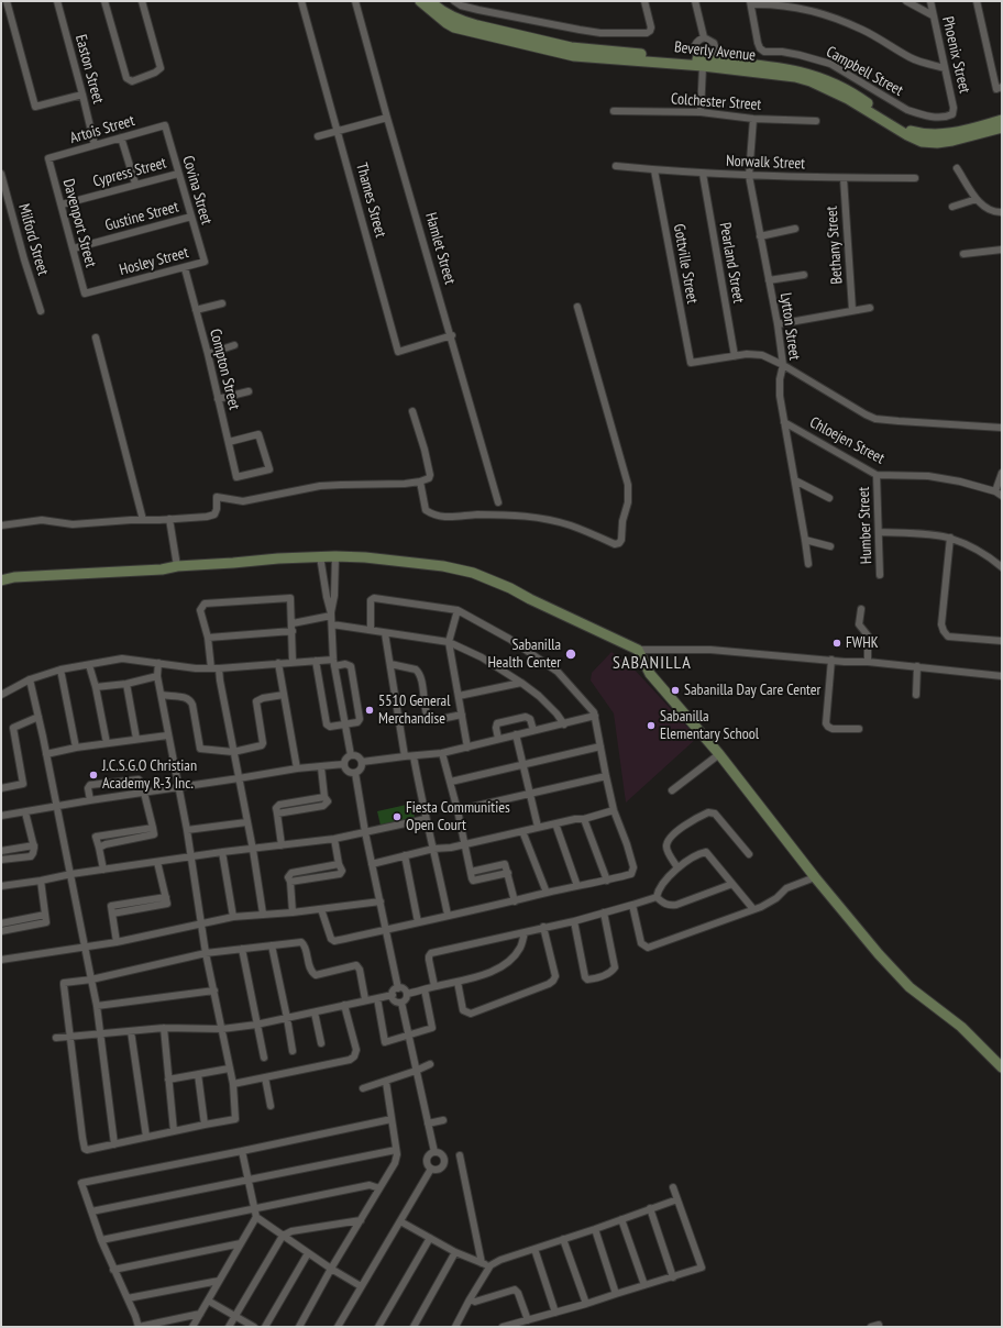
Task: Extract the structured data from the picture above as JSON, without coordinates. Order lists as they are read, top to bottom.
{
  "streets": {
    "street": [
      "Beverly Avenue",
      "Phoenix Street",
      "Easton Street",
      "Campbell Street",
      "Colchester Street",
      "Artois Street",
      "Norwalk Street",
      "Cypress Street",
      "Covina Street",
      "Thames Street",
      "Gustine Street",
      "Davenport Street",
      "Milford Street",
      "Bethany Street",
      "Hamlet Street",
      "Hosley Street",
      "Pearland Street",
      "Gottville Street",
      "Lytton Street",
      "Compton Street",
      "Chloejen Street",
      "Humber Street"
    ]
  },
  "crossings": [
    ["Phoenix Street", "Campbell Street"],
    ["Easton Street", "Artois Street"],
    ["Colchester Street", "Lytton Street"],
    ["Artois Street", "Covina Street"],
    ["Artois Street", "Davenport Street"],
    ["Norwalk Street", "Bethany Street"],
    ["Norwalk Street", "Pearland Street"],
    ["Norwalk Street", "Gottville Street"],
    ["Norwalk Street", "Lytton Street"],
    ["Cypress Street", "Covina Street"],
    ["Cypress Street", "Davenport Street"],
    ["Covina Street", "Gustine Street"],
    ["Covina Street", "Hosley Street"],
    ["Thames Street", "Hamlet Street"],
    ["Gustine Street", "Davenport Street"],
    ["Davenport Street", "Hosley Street"],
    ["Hosley Street", "Compton Street"],
    ["Pearland Street", "Gottville Street"],
    ["Lytton Street", "Chloejen Street"],
    ["Chloejen Street", "Humber Street"]
  ],
  "districts": ["SABANILLA"],
  "places": [
    "FWHK",
    "Sabanilla Health Center",
    "Sabanilla Day Care Center",
    "5510 General Merchandise",
    "Sabanilla Elementary School",
    "J.C.S.G.O Christian Academy R-3 Inc.",
    "Fiesta Communities Open Court"
  ]
}
